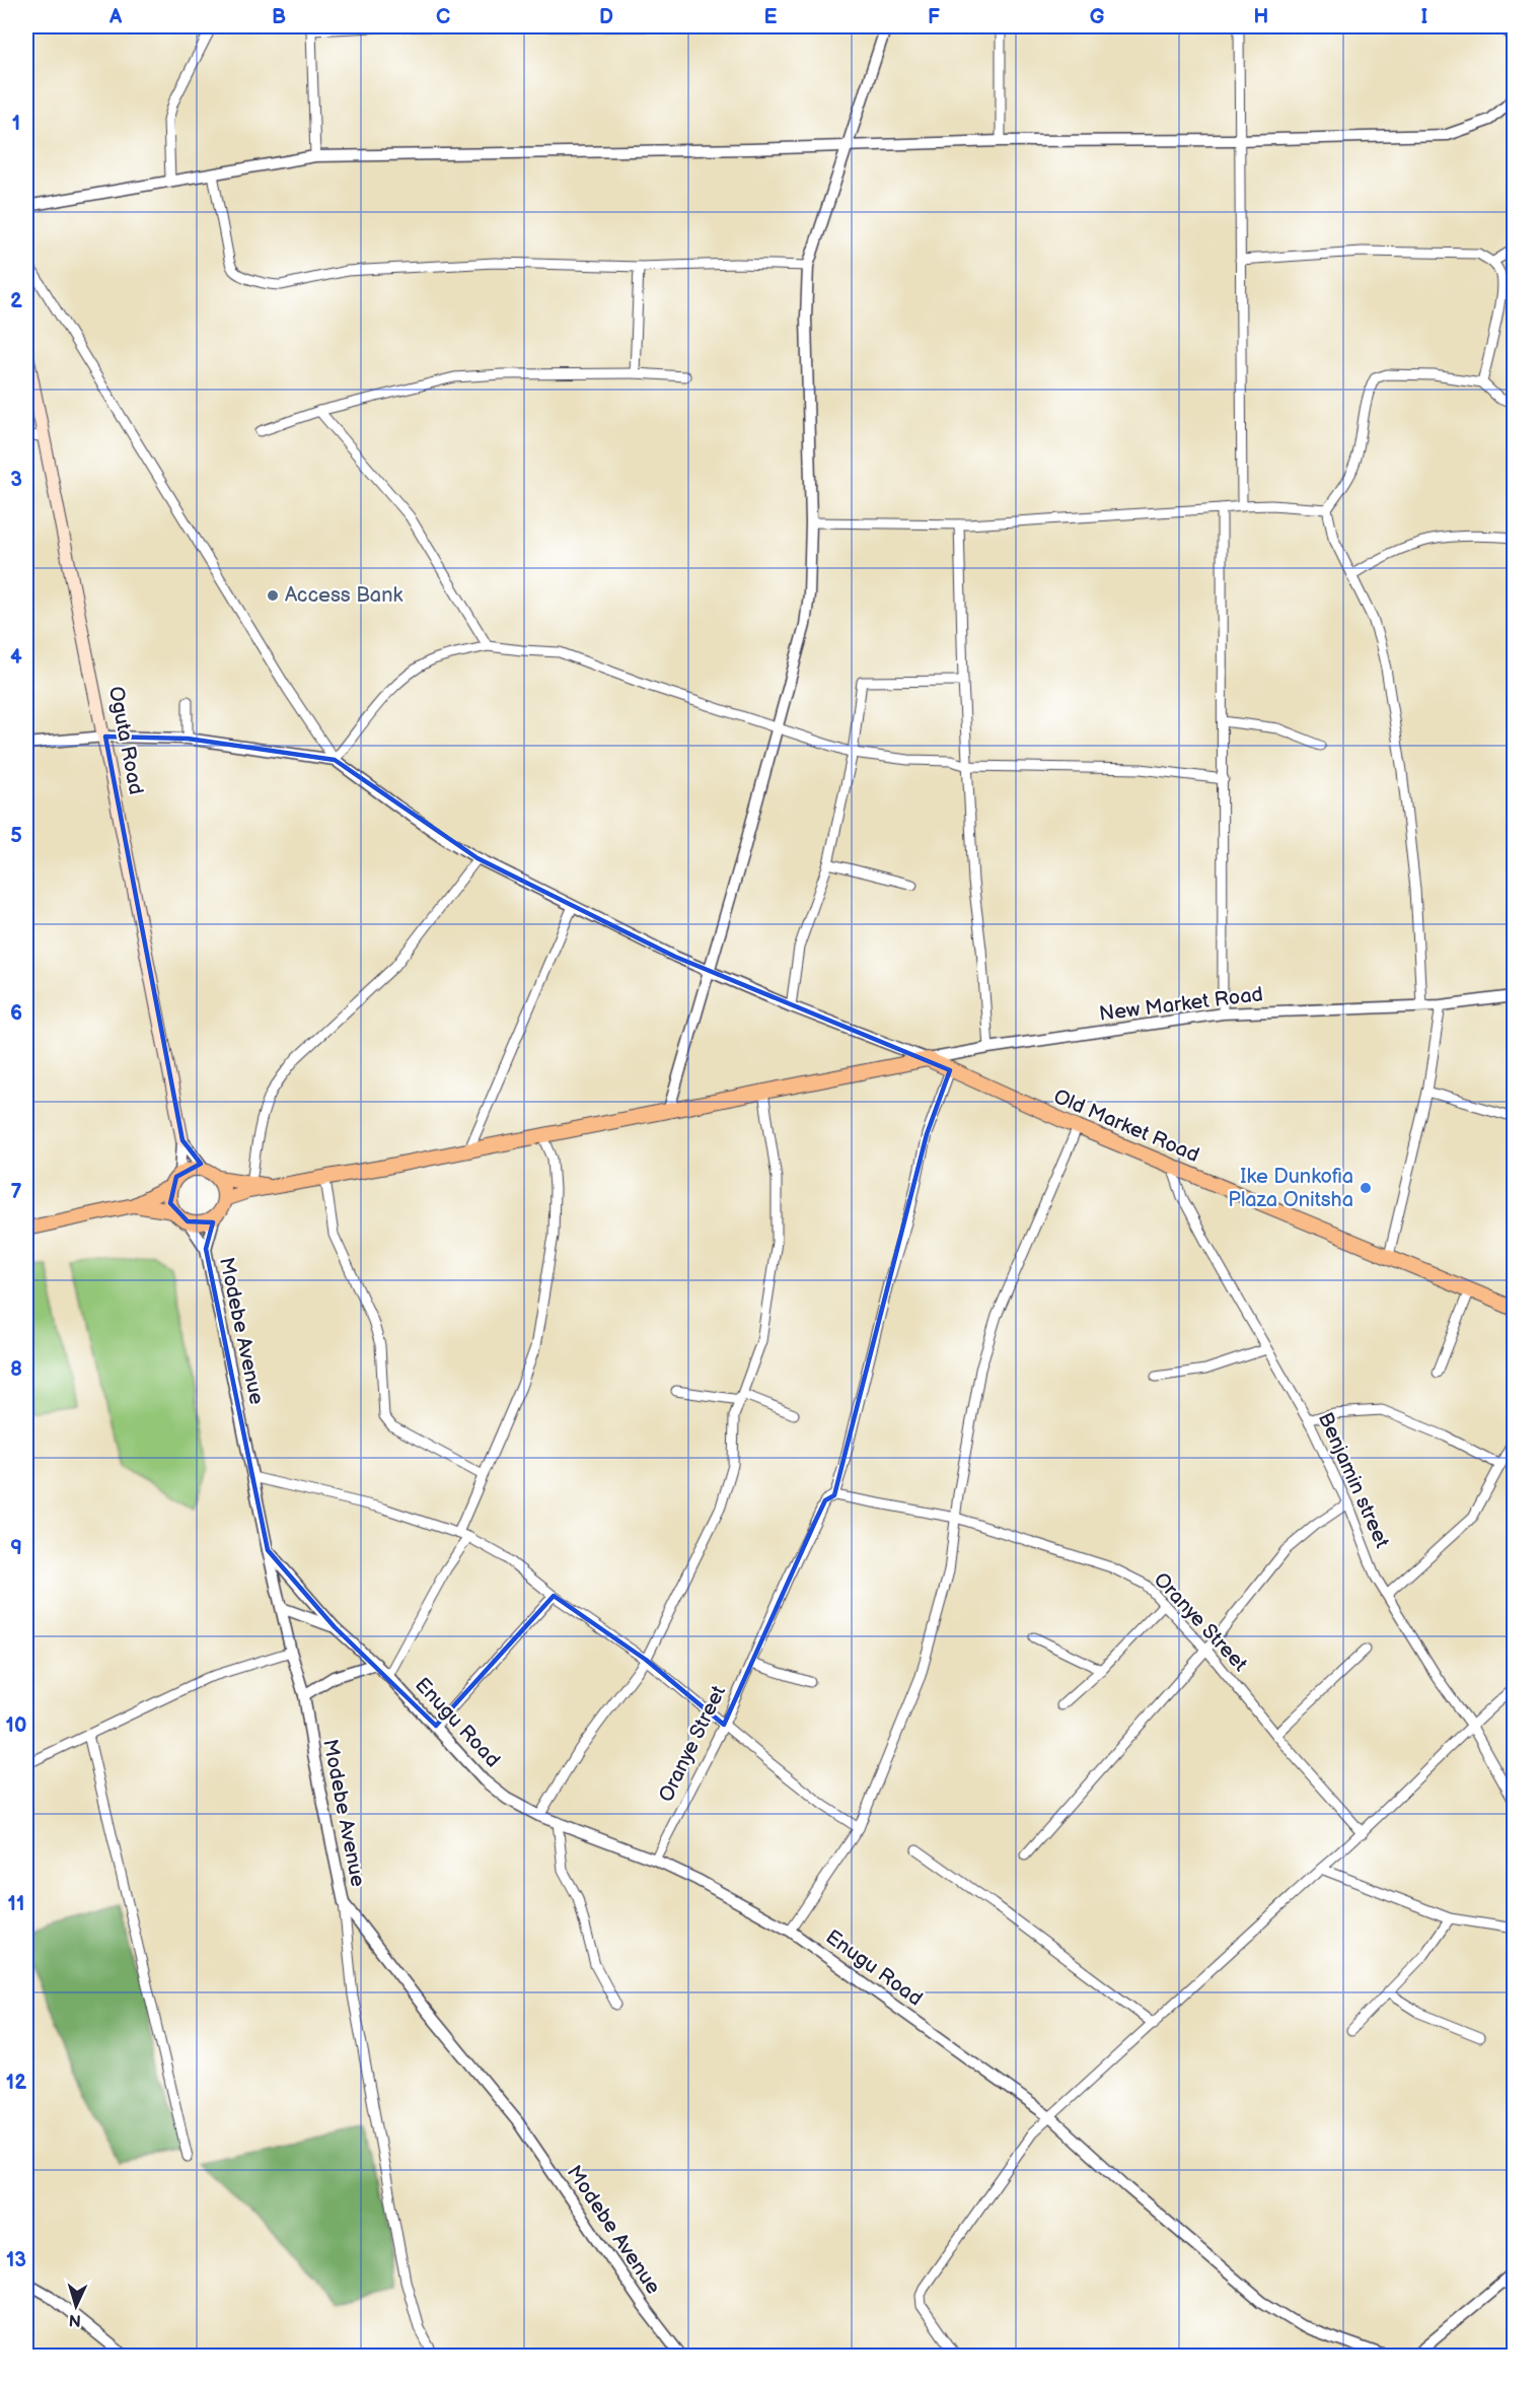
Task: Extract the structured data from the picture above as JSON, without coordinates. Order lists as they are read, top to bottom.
{
  "streets": {
    "main road": ["Oguta Road", "Old Market Road"],
    "street": [
      "New Market Road",
      "Modebe Avenue",
      "Benjamin street",
      "Oranye Street",
      "Enugu Road"
    ]
  },
  "crossings": [
    ["New Market Road", "Old Market Road"],
    ["Old Market Road", "Benjamin street"],
    ["Oranye Street", "Enugu Road"]
  ],
  "places": ["Access Bank", "Ike Dunkofia Plaza Onitsha"],
  "north": "bottom",
  "grid": {
    "columns": [
      "A",
      "B",
      "C",
      "D",
      "E",
      "F",
      "G",
      "H",
      "I"
    ],
    "rows": [
      "1",
      "2",
      "3",
      "4",
      "5",
      "6",
      "7",
      "8",
      "9",
      "10",
      "11",
      "12",
      "13"
    ]
  }
}
